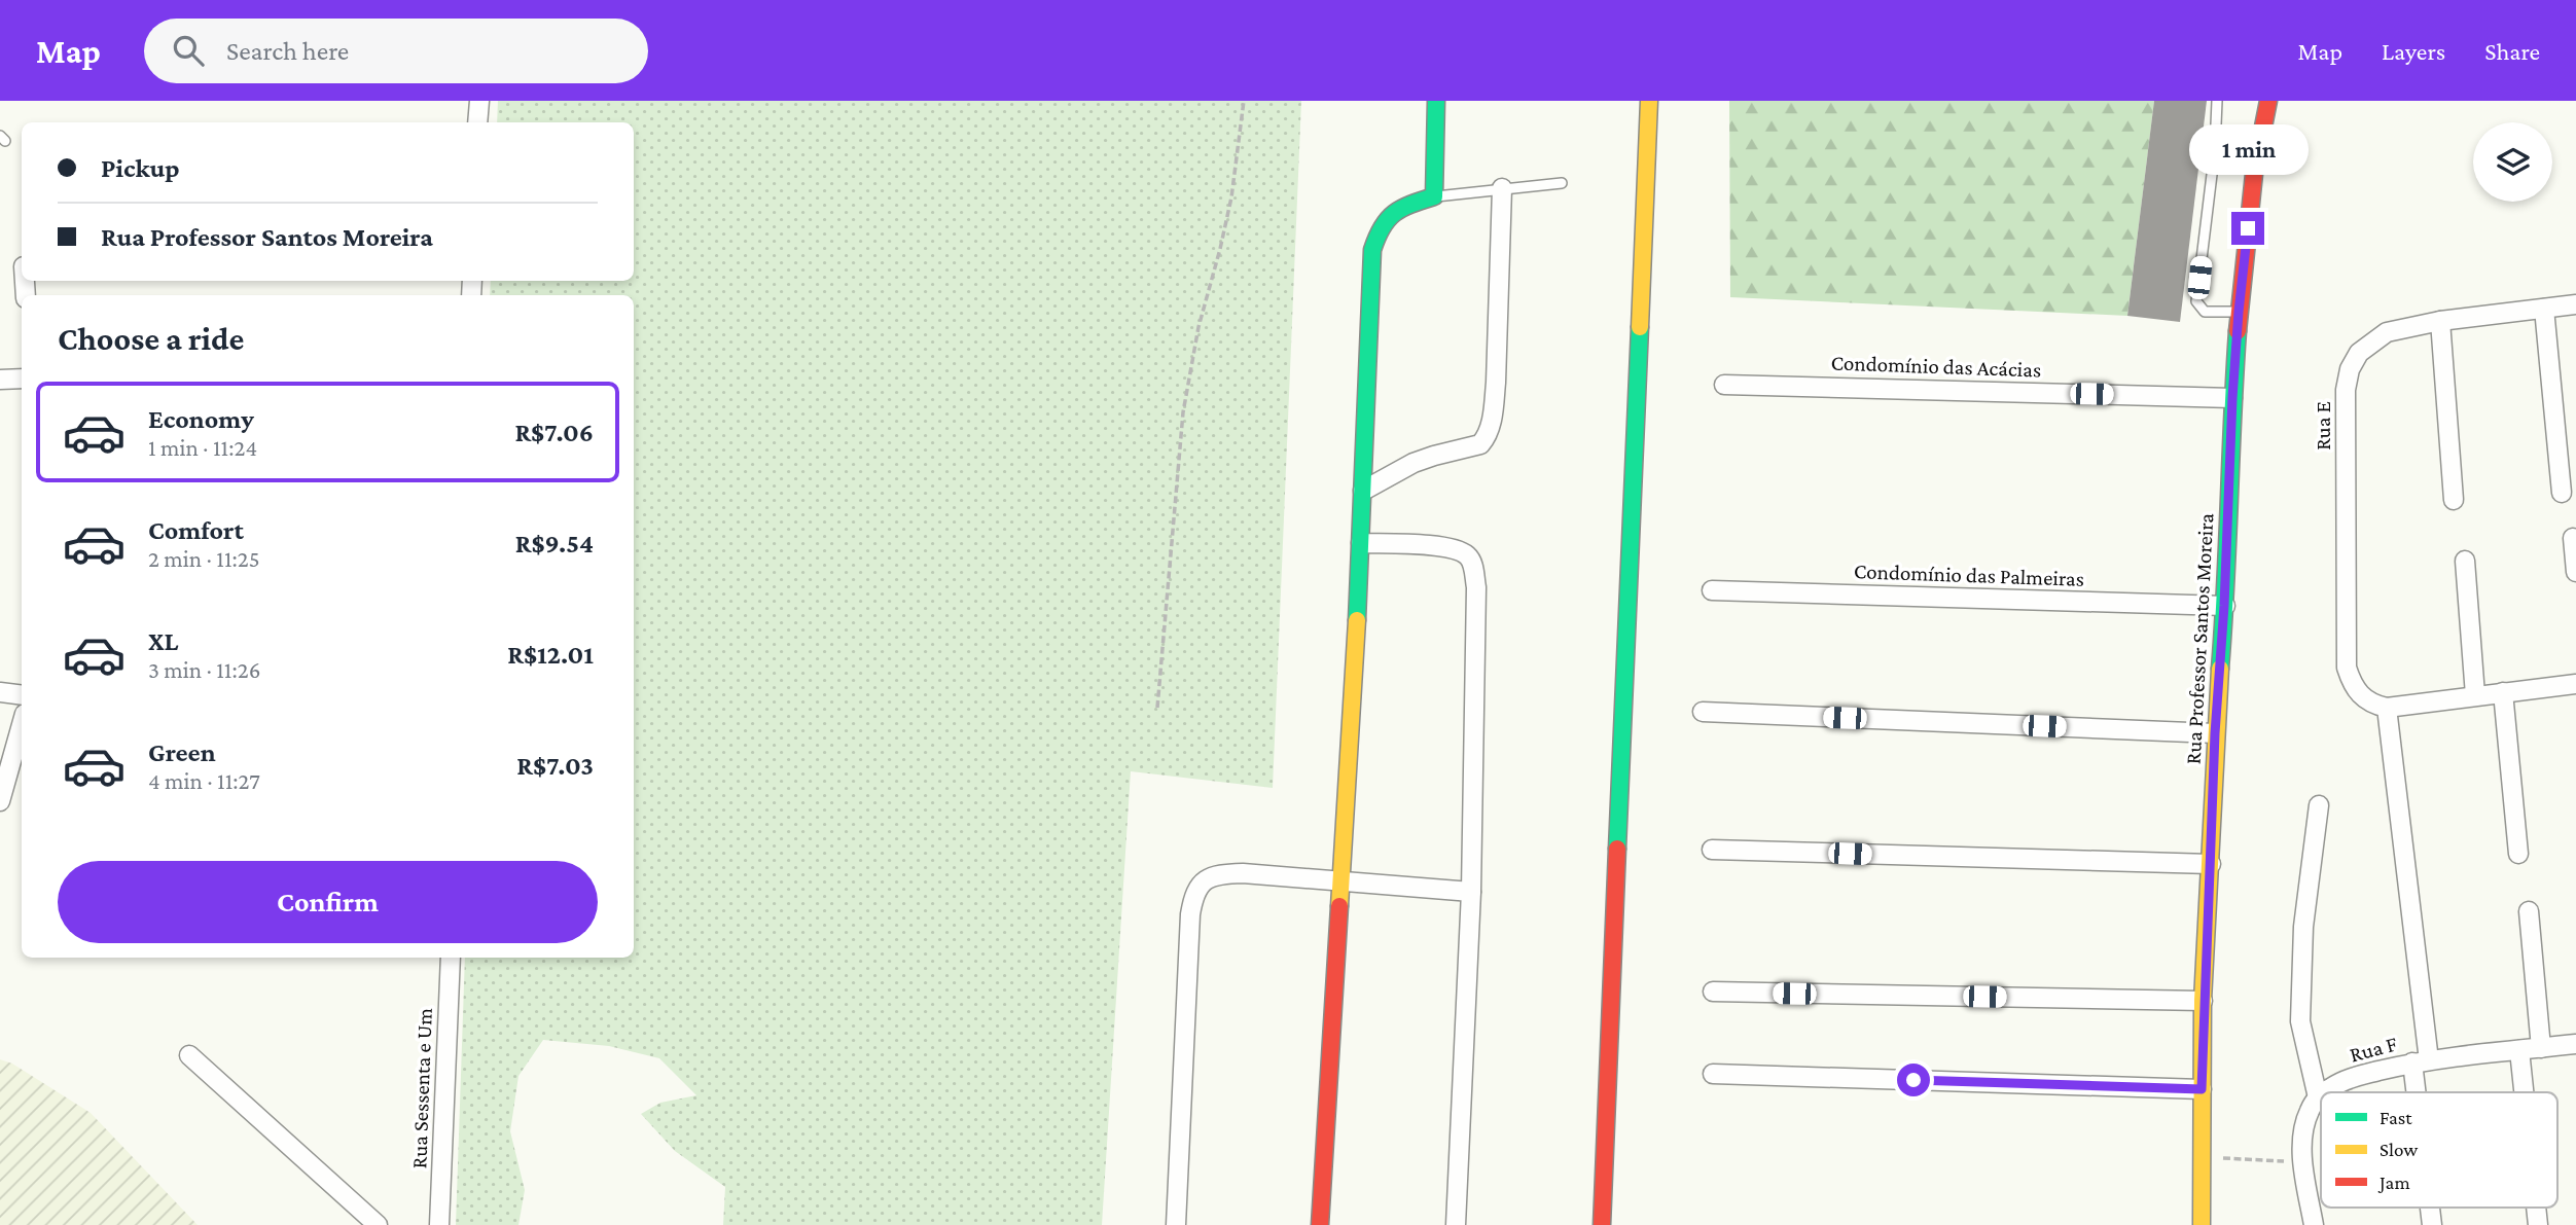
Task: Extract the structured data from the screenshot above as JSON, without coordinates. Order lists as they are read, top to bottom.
{
  "streets": {
    "street": [
      "Condomínio das Acácias",
      "Rua E",
      "Condomínio das Palmeiras",
      "Rua Professor Santos Moreira",
      "Rua F",
      "Rua Sessenta e Um"
    ]
  },
  "crossings": [
    ["Condomínio das Acácias", "Rua Professor Santos Moreira"],
    ["Condomínio das Palmeiras", "Rua Professor Santos Moreira"]
  ],
  "legend": ["Fast", "Slow", "Jam"],
  "page": {
    "header": "Map",
    "search": "Search here",
    "nav": ["Map", "Layers", "Share"],
    "banner": ["Pickup", "Rua Professor Santos Moreira"],
    "bubble": "1 min",
    "heading": "Choose a ride",
    "list": [
      {
        "name": "Economy",
        "note": "1 min · 11:24",
        "value": "R$7.06"
      },
      {
        "name": "Comfort",
        "note": "2 min · 11:25",
        "value": "R$9.54"
      },
      {
        "name": "XL",
        "note": "3 min · 11:26",
        "value": "R$12.01"
      },
      {
        "name": "Green",
        "note": "4 min · 11:27",
        "value": "R$7.03"
      }
    ],
    "buttons": "Confirm"
  }
}
